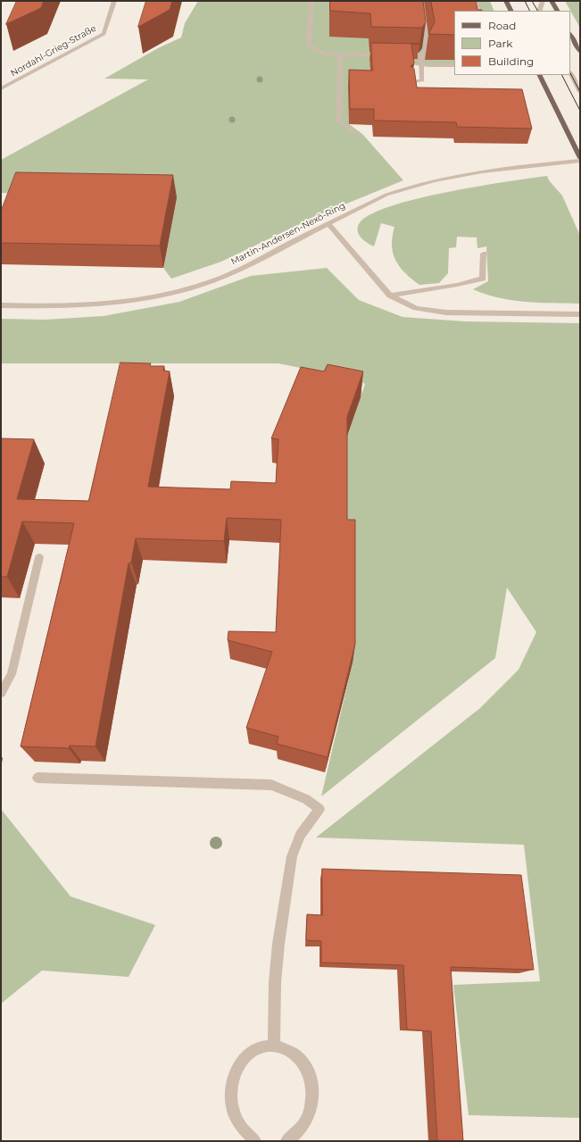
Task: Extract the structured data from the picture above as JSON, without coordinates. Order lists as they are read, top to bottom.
{
  "streets": {
    "street": ["Nordahl-Grieg-Straße", "Martin-Andersen-Nexö-Ring"]
  },
  "legend": ["Road", "Park", "Building"]
}
